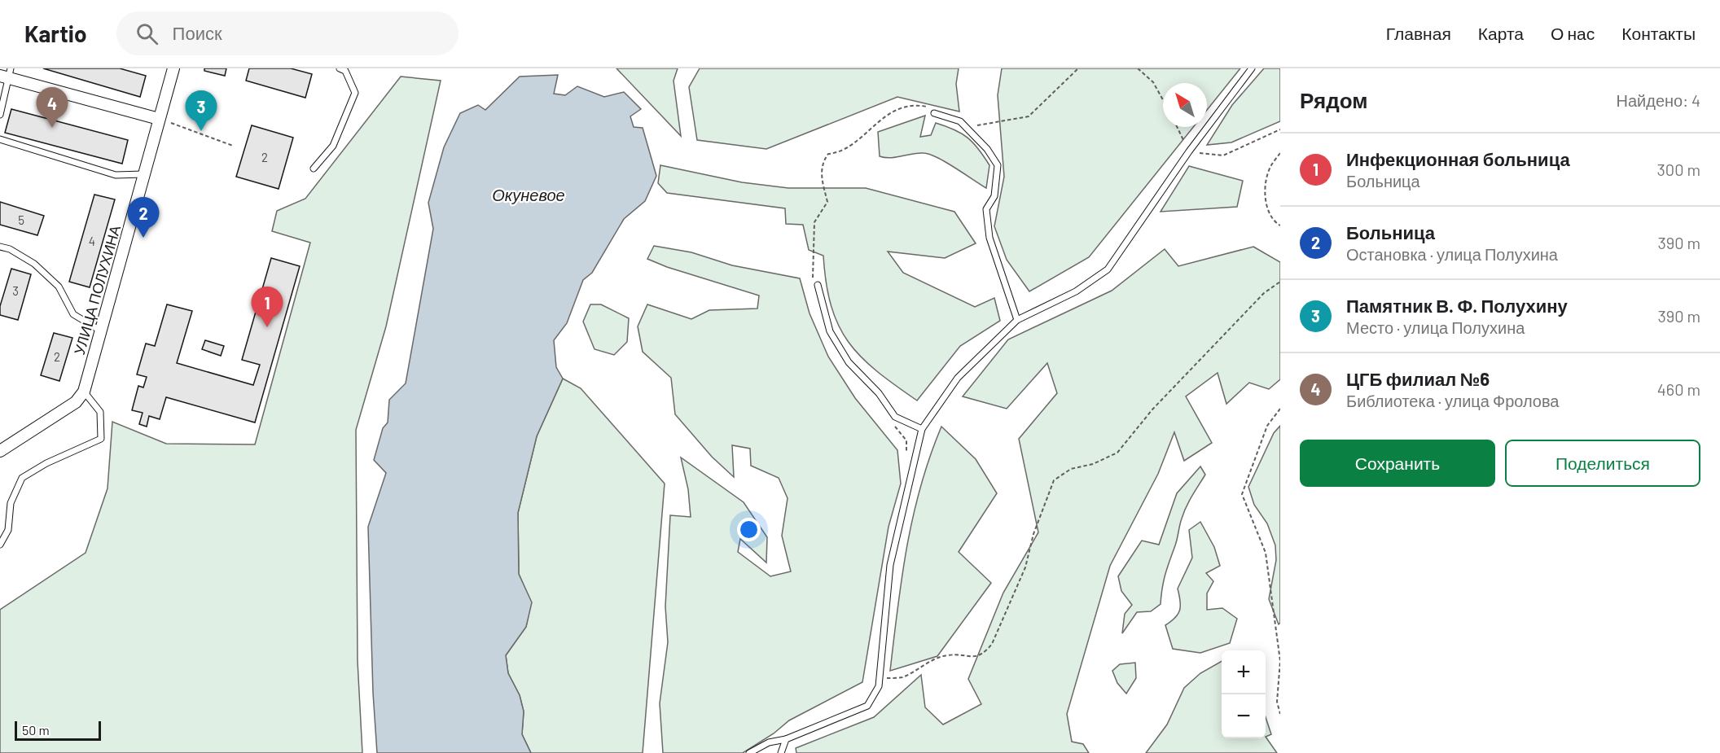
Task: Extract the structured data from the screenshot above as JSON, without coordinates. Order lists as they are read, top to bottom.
{
  "streets": {
    "street": ["УЛИЦА ПОЛУХИНА"]
  },
  "water": ["Окуневое"],
  "house_numbers": [
    "2",
    "5",
    "4",
    "3",
    "2"
  ],
  "scale_bar": "50 m",
  "north": "top left",
  "page": {
    "header": "Kartio",
    "search": "Поиск",
    "nav": [
      "Главная",
      "Карта",
      "О нас",
      "Контакты"
    ],
    "heading": ["Рядом", "Найдено: 4"],
    "pins": [
      "4",
      "3",
      "2",
      "1"
    ],
    "list": [
      {
        "mark": "1",
        "name": "Инфекционная больница",
        "note": "Больница",
        "value": "300 m"
      },
      {
        "mark": "2",
        "name": "Больница",
        "note": "Остановка · улица Полухина",
        "value": "390 m"
      },
      {
        "mark": "3",
        "name": "Памятник В. Ф. Полухину",
        "note": "Место · улица Полухина",
        "value": "390 m"
      },
      {
        "mark": "4",
        "name": "ЦГБ филиал №6",
        "note": "Библиотека · улица Фролова",
        "value": "460 m"
      }
    ],
    "buttons": ["Сохранить", "Поделиться"],
    "map_buttons": ["+", "−"],
    "scale": "50 m"
  }
}
